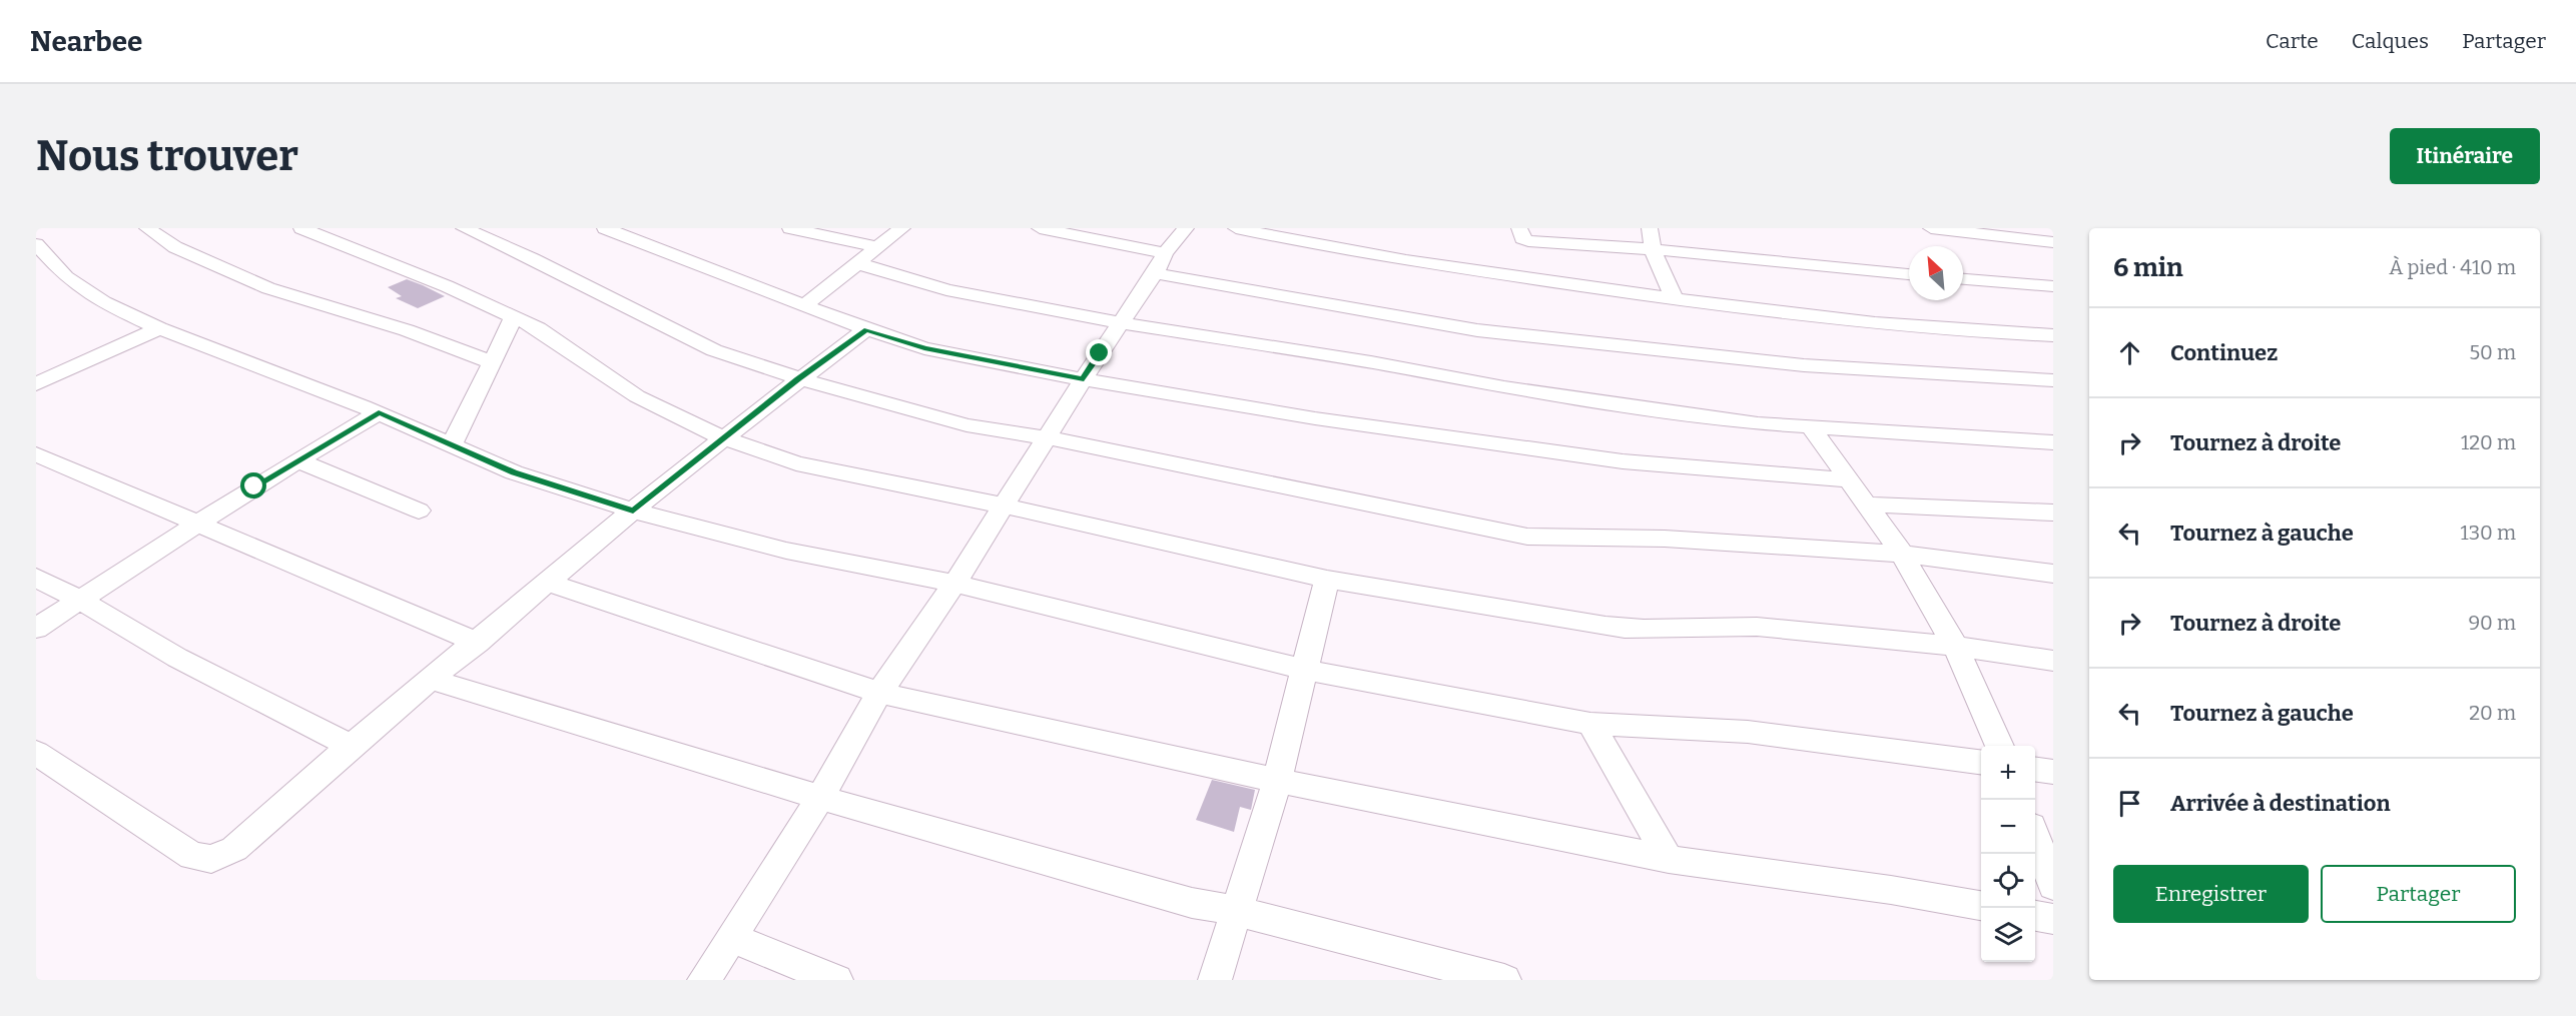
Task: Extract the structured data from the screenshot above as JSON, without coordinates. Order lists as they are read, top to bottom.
{
  "north": "top left",
  "page": {
    "header": "Nearbee",
    "nav": ["Carte", "Calques", "Partager"],
    "buttons": [
      "Itinéraire",
      ["Enregistrer", "Partager"]
    ],
    "title": "Nous trouver",
    "heading": ["6 min", "À pied · 410 m"],
    "list": [
      ["Continuez", "50 m"],
      ["Tournez à droite", "120 m"],
      ["Tournez à gauche", "130 m"],
      ["Tournez à droite", "90 m"],
      ["Tournez à gauche", "20 m"],
      "Arrivée à destination"
    ],
    "map_buttons": ["+", "−"]
  }
}
